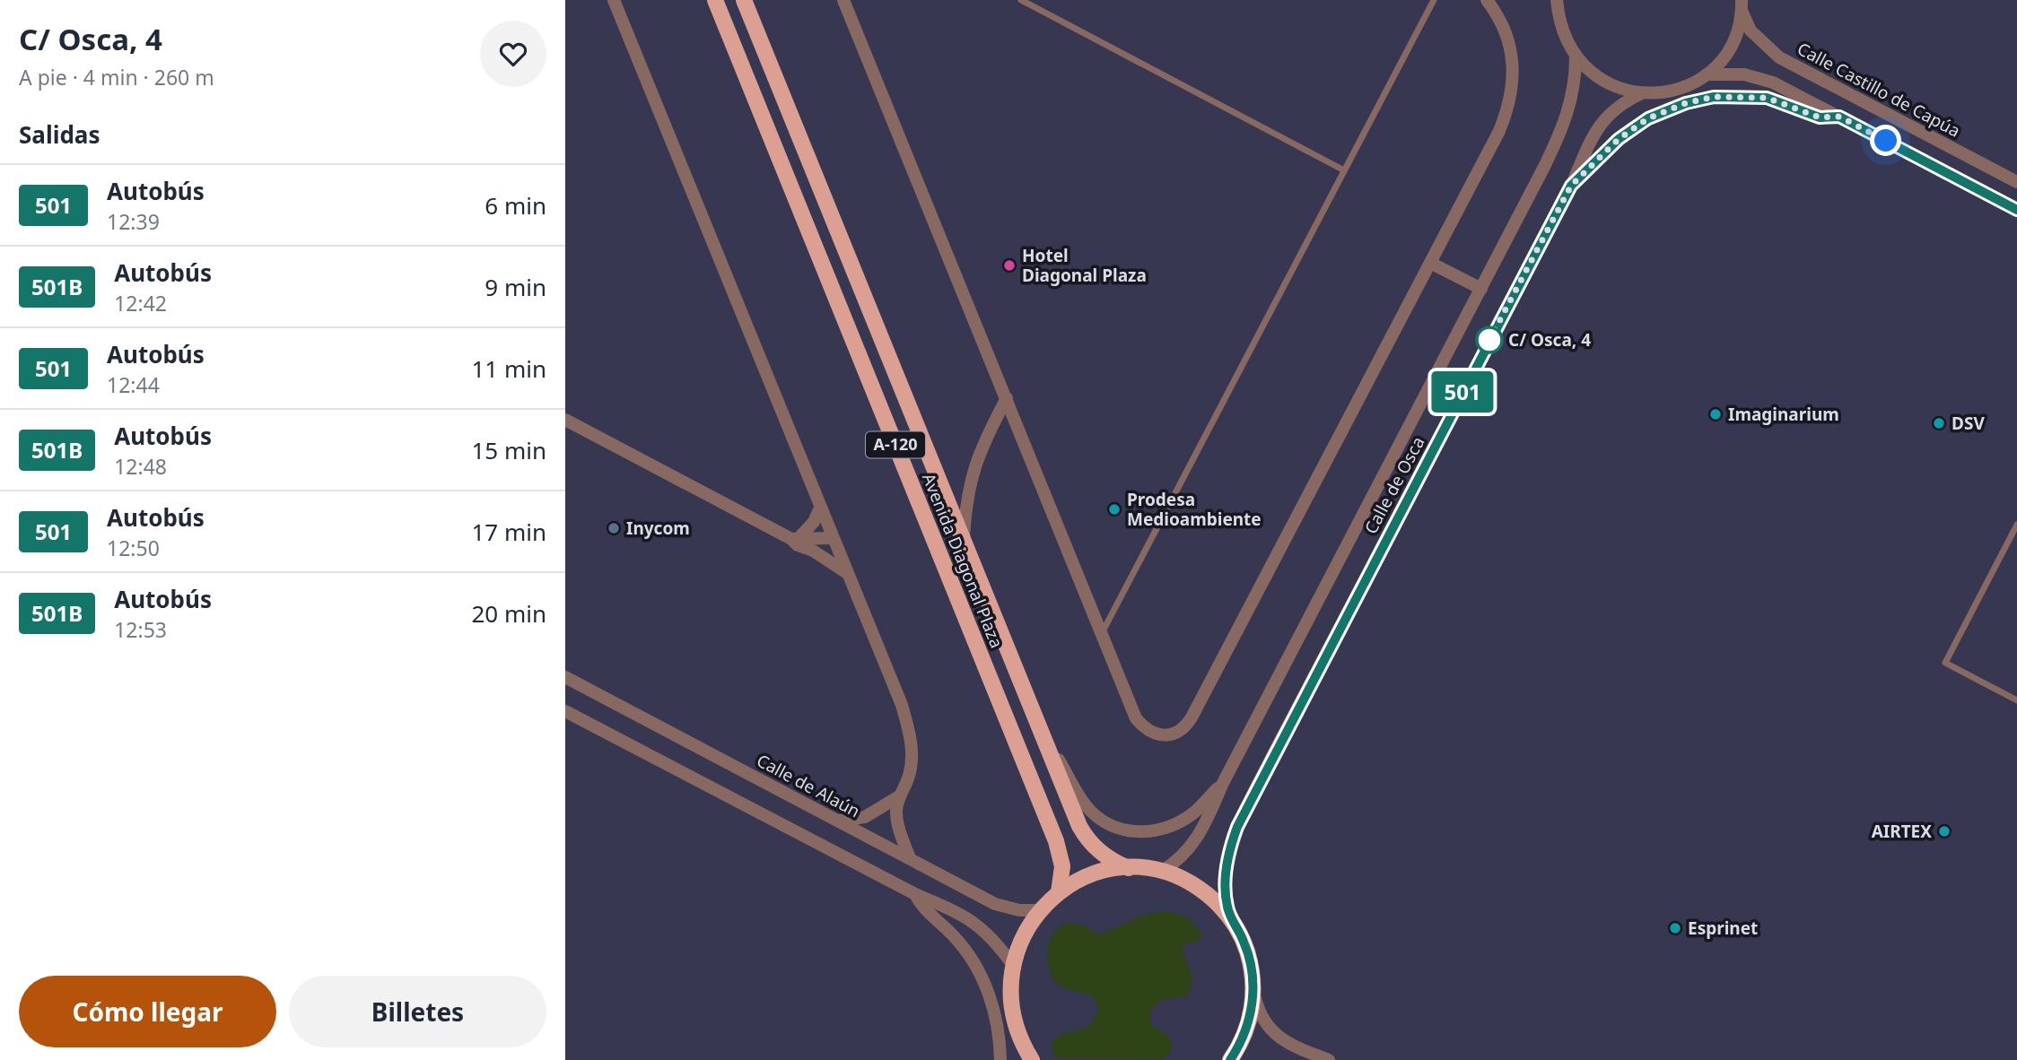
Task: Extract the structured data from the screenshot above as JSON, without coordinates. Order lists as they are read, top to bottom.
{
  "streets": {
    "main road": ["A-120", "Avenida Diagonal Plaza"],
    "street": ["Calle Castillo de Capúa", "Calle de Osca", "Calle de Alaún"]
  },
  "crossings": [
    ["A-120", "Calle de Osca"],
    ["A-120", "Avenida Diagonal Plaza"],
    ["A-120", "Calle de Alaún"]
  ],
  "places": [
    "Hotel Diagonal Plaza",
    "C/ Osca, 4",
    "Imaginarium",
    "DSV",
    "Prodesa Medioambiente",
    "Inycom",
    "AIRTEX",
    "Esprinet"
  ],
  "lines": ["bus line 501"],
  "page": {
    "heading": [
      ["C/ Osca, 4", "A pie · 4 min · 260 m"],
      "Salidas"
    ],
    "on_map": "501",
    "list": [
      {
        "mark": "501",
        "name": "Autobús",
        "note": "12:39",
        "value": "6 min"
      },
      {
        "mark": "501B",
        "name": "Autobús",
        "note": "12:42",
        "value": "9 min"
      },
      {
        "mark": "501",
        "name": "Autobús",
        "note": "12:44",
        "value": "11 min"
      },
      {
        "mark": "501B",
        "name": "Autobús",
        "note": "12:48",
        "value": "15 min"
      },
      {
        "mark": "501",
        "name": "Autobús",
        "note": "12:50",
        "value": "17 min"
      },
      {
        "mark": "501B",
        "name": "Autobús",
        "note": "12:53",
        "value": "20 min"
      }
    ],
    "buttons": ["Cómo llegar", "Billetes"]
  }
}
